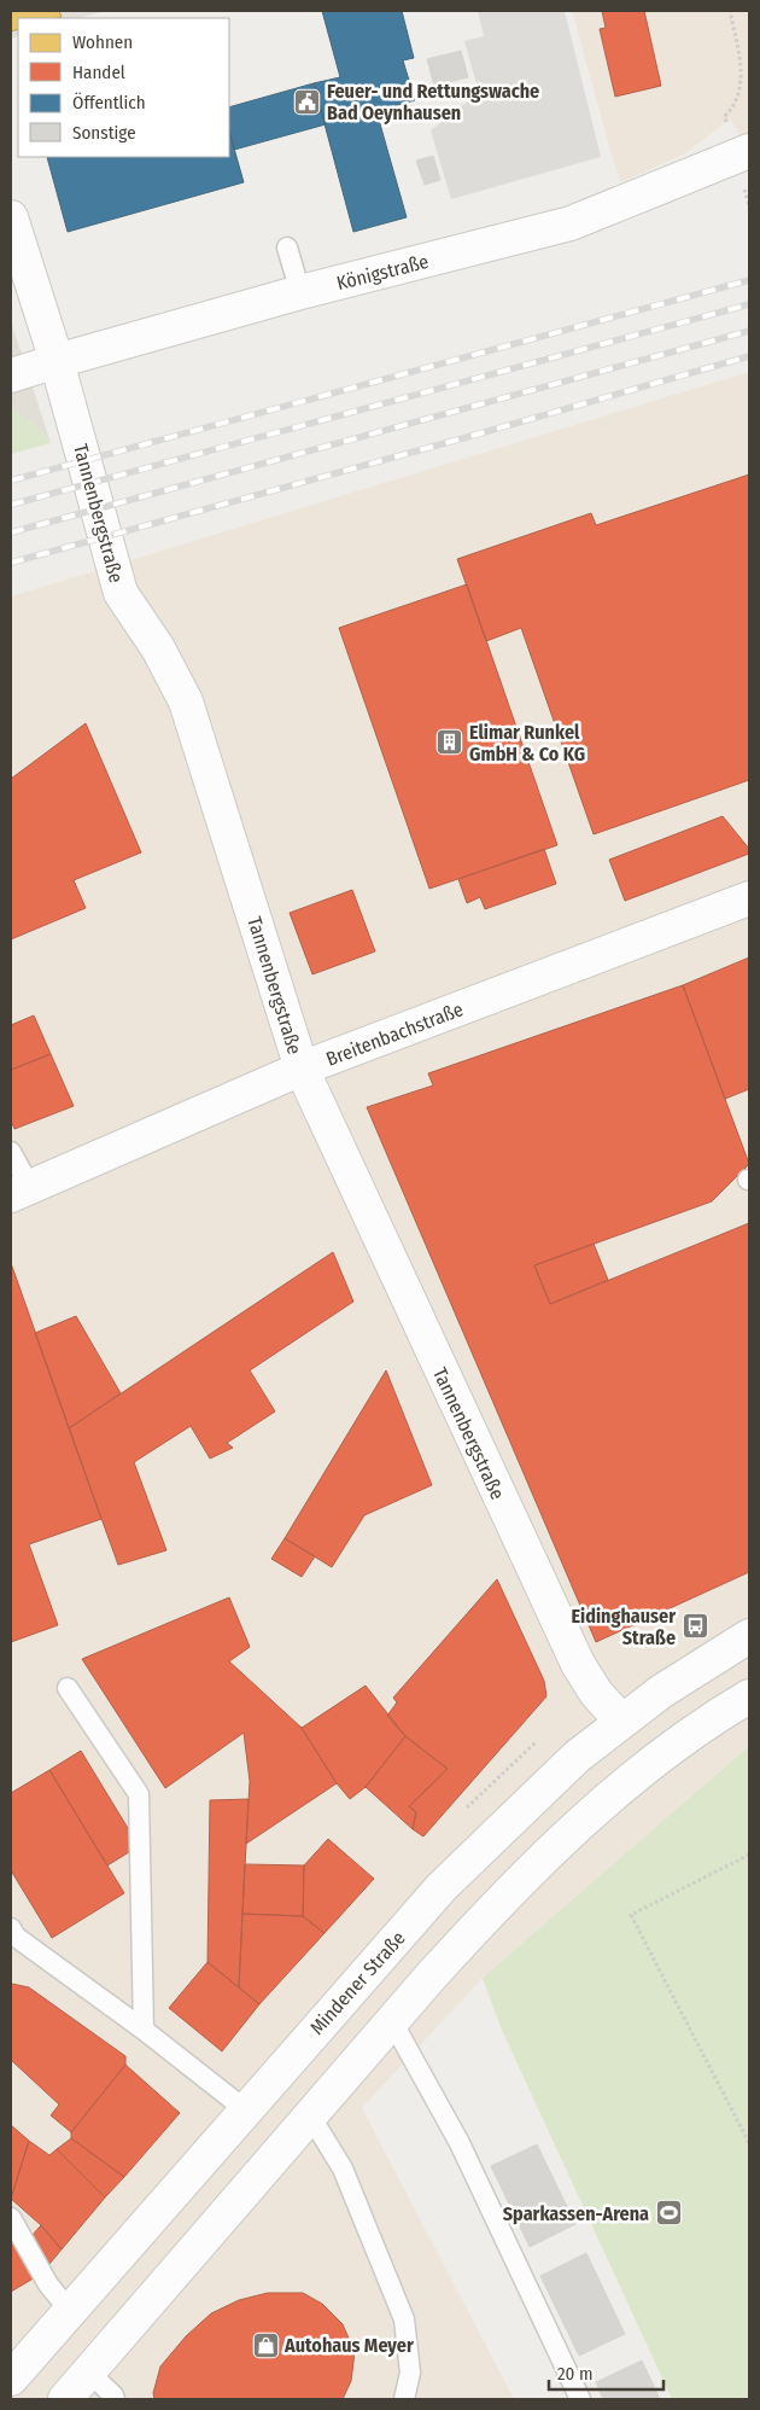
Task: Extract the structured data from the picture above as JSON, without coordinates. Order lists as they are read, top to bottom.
{
  "streets": {
    "street": [
      "Königstraße",
      "Tannenbergstraße",
      "Breitenbachstraße",
      "Mindener Straße"
    ]
  },
  "crossings": [
    ["Königstraße", "Tannenbergstraße"],
    ["Tannenbergstraße", "Breitenbachstraße"],
    ["Tannenbergstraße", "Mindener Straße"]
  ],
  "places": {
    "public building": ["Feuer- und Rettungswache Bad Oeynhausen"],
    "building": ["Elimar Runkel GmbH & Co KG"],
    "bus stop": ["Eidinghauser Straße"],
    "sports": ["Sparkassen-Arena"],
    "shop": ["Autohaus Meyer"]
  },
  "legend": [
    "Wohnen",
    "Handel",
    "Öffentlich",
    "Sonstige"
  ],
  "scale_bar": "20 m"
}
